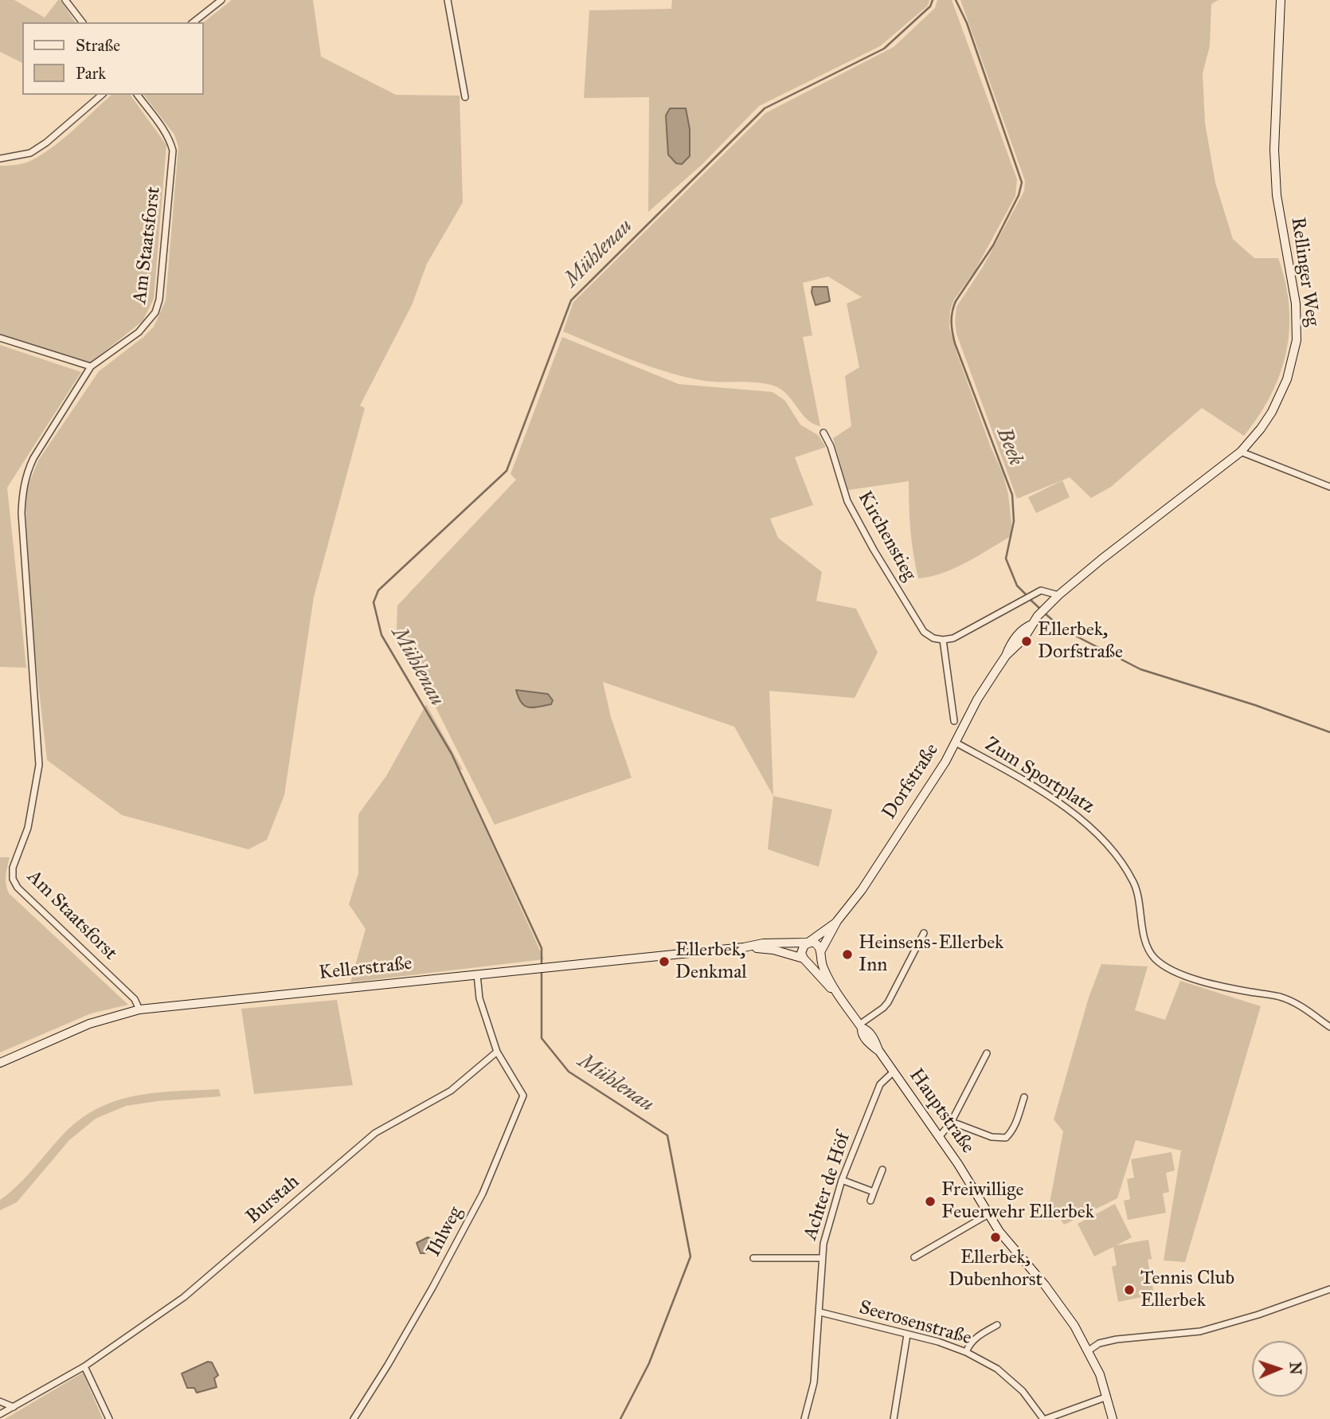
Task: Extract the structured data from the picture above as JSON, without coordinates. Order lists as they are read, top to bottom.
{
  "streets": {
    "main road": [
      "Rellinger Weg",
      "Dorfstraße",
      "Kellerstraße",
      "Hauptstraße"
    ],
    "street": [
      "Am Staatsforst",
      "Kirchenstieg",
      "Zum Sportplatz",
      "Achter de Höf",
      "Burstah",
      "Ihlweg",
      "Seerosenstraße"
    ]
  },
  "crossings": [
    ["Am Staatsforst", "Kellerstraße"],
    ["Rellinger Weg", "Dorfstraße"],
    ["Zum Sportplatz", "Dorfstraße"],
    ["Dorfstraße", "Kellerstraße"],
    ["Dorfstraße", "Hauptstraße"],
    ["Kellerstraße", "Hauptstraße"],
    ["Hauptstraße", "Achter de Höf"],
    ["Achter de Höf", "Seerosenstraße"],
    ["Burstah", "Ihlweg"]
  ],
  "water": ["Mühlenau", "Beek"],
  "places": [
    "Ellerbek, Dorfstraße",
    "Heinsens-Ellerbek Inn",
    "Ellerbek, Denkmal",
    "Freiwillige Feuerwehr Ellerbek",
    "Ellerbek, Dubenhorst",
    "Tennis Club Ellerbek"
  ],
  "legend": ["Straße", "Park"],
  "north": "right"
}
